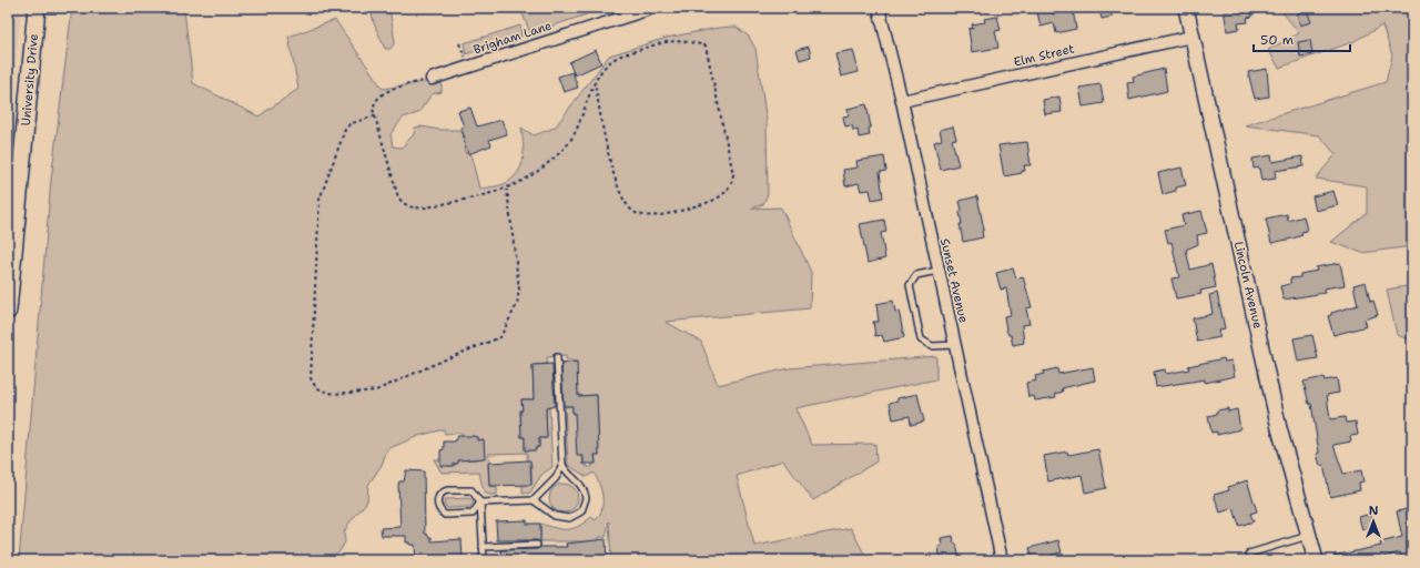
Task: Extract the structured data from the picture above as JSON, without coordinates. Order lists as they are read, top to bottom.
{
  "streets": {
    "main road": ["University Drive"],
    "street": [
      "Brigham Lane",
      "Elm Street",
      "Sunset Avenue",
      "Lincoln Avenue"
    ]
  },
  "crossings": [
    ["Elm Street", "Sunset Avenue"],
    ["Elm Street", "Lincoln Avenue"]
  ],
  "scale_bar": "50 m",
  "north": "top"
}
